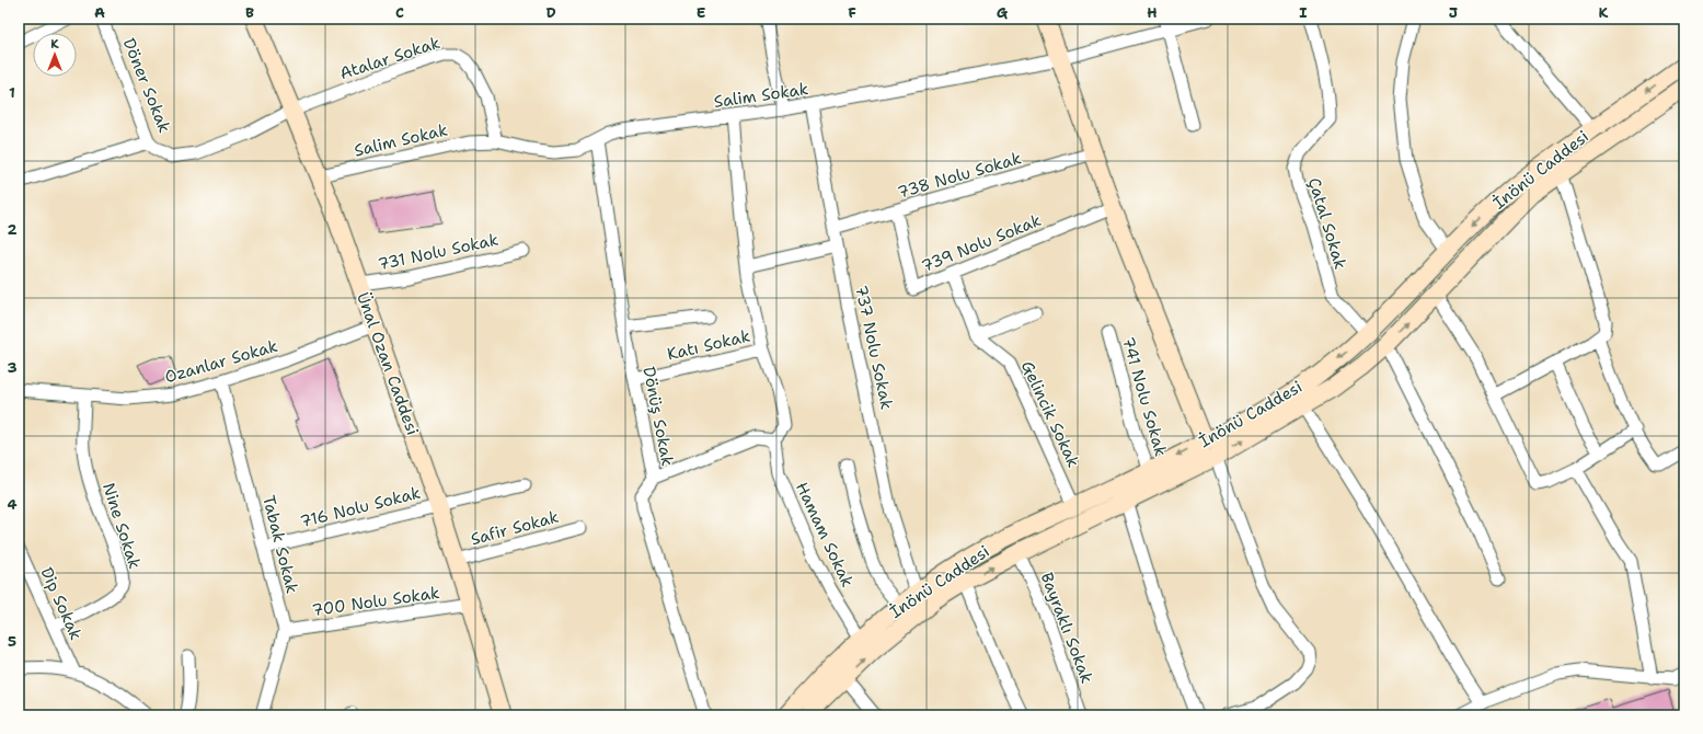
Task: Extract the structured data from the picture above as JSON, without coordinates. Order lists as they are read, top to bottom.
{
  "streets": {
    "main road": ["İnönü Caddesi", "Ünal Ozan Caddesi"],
    "street": [
      "Atalar Sokak",
      "Döner Sokak",
      "Salim Sokak",
      "738 Nolu Sokak",
      "Çatal Sokak",
      "739 Nolu Sokak",
      "731 Nolu Sokak",
      "Katı Sokak",
      "737 Nolu Sokak",
      "Ozanlar Sokak",
      "741 Nolu Sokak",
      "Gelincik Sokak",
      "Dönüş Sokak",
      "716 Nolu Sokak",
      "Nine Sokak",
      "Safir Sokak",
      "Hamam Sokak",
      "Tabak Sokak",
      "700 Nolu Sokak",
      "Dip Sokak",
      "Bayraklı Sokak"
    ]
  },
  "crossings": [
    ["Atalar Sokak", "Döner Sokak"],
    ["Atalar Sokak", "Salim Sokak"],
    ["Atalar Sokak", "Ünal Ozan Caddesi"],
    ["Döner Sokak", "Ünal Ozan Caddesi"],
    ["Salim Sokak", "737 Nolu Sokak"],
    ["Salim Sokak", "Ünal Ozan Caddesi"],
    ["Salim Sokak", "Dönüş Sokak"],
    ["İnönü Caddesi", "Çatal Sokak"],
    ["İnönü Caddesi", "737 Nolu Sokak"],
    ["İnönü Caddesi", "741 Nolu Sokak"],
    ["İnönü Caddesi", "Gelincik Sokak"],
    ["İnönü Caddesi", "Hamam Sokak"],
    ["İnönü Caddesi", "Bayraklı Sokak"],
    ["738 Nolu Sokak", "739 Nolu Sokak"],
    ["738 Nolu Sokak", "737 Nolu Sokak"],
    ["731 Nolu Sokak", "Ünal Ozan Caddesi"],
    ["Katı Sokak", "Dönüş Sokak"],
    ["Ozanlar Sokak", "Ünal Ozan Caddesi"],
    ["Ozanlar Sokak", "Nine Sokak"],
    ["Ozanlar Sokak", "Tabak Sokak"],
    ["Ünal Ozan Caddesi", "716 Nolu Sokak"],
    ["Ünal Ozan Caddesi", "Safir Sokak"],
    ["Ünal Ozan Caddesi", "700 Nolu Sokak"],
    ["716 Nolu Sokak", "Tabak Sokak"],
    ["Nine Sokak", "Dip Sokak"],
    ["Tabak Sokak", "700 Nolu Sokak"]
  ],
  "north": "top",
  "grid": {
    "columns": [
      "A",
      "B",
      "C",
      "D",
      "E",
      "F",
      "G",
      "H",
      "I",
      "J",
      "K"
    ],
    "rows": [
      "1",
      "2",
      "3",
      "4",
      "5"
    ]
  }
}
